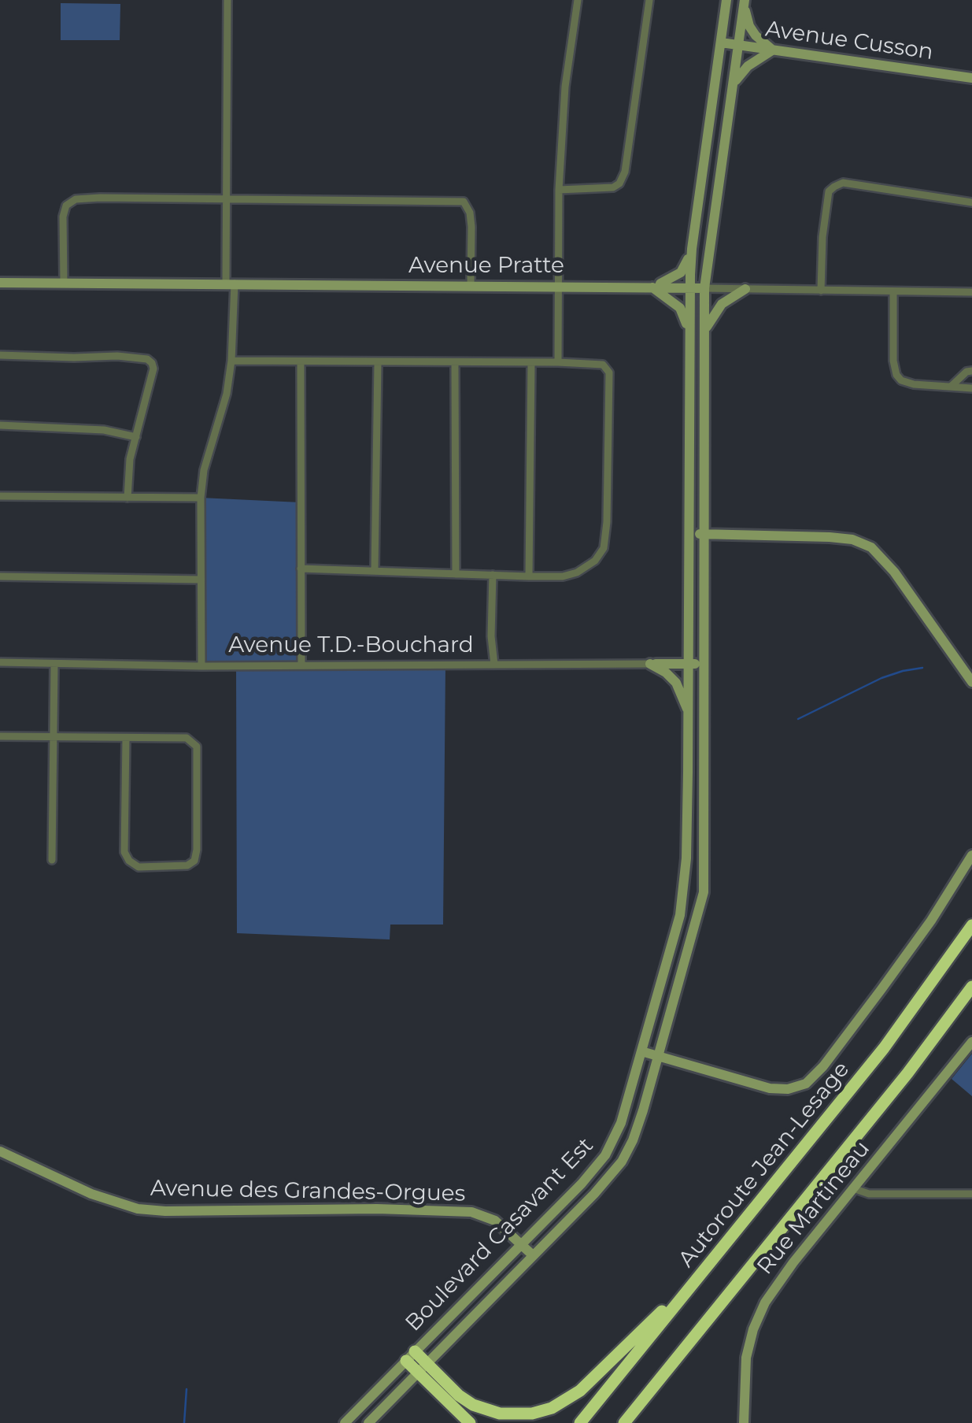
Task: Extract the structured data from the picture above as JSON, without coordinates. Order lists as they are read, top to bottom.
{
  "streets": {
    "highway": ["Autoroute Jean-Lesage"],
    "street": [
      "Avenue Cusson",
      "Avenue Pratte",
      "Avenue T.D.-Bouchard",
      "Avenue des Grandes-Orgues",
      "Rue Martineau",
      "Boulevard Casavant Est"
    ]
  },
  "crossings": [
    ["Avenue Cusson", "Boulevard Casavant Est"],
    ["Avenue Pratte", "Boulevard Casavant Est"],
    ["Avenue T.D.-Bouchard", "Boulevard Casavant Est"],
    ["Avenue des Grandes-Orgues", "Boulevard Casavant Est"]
  ]
}
